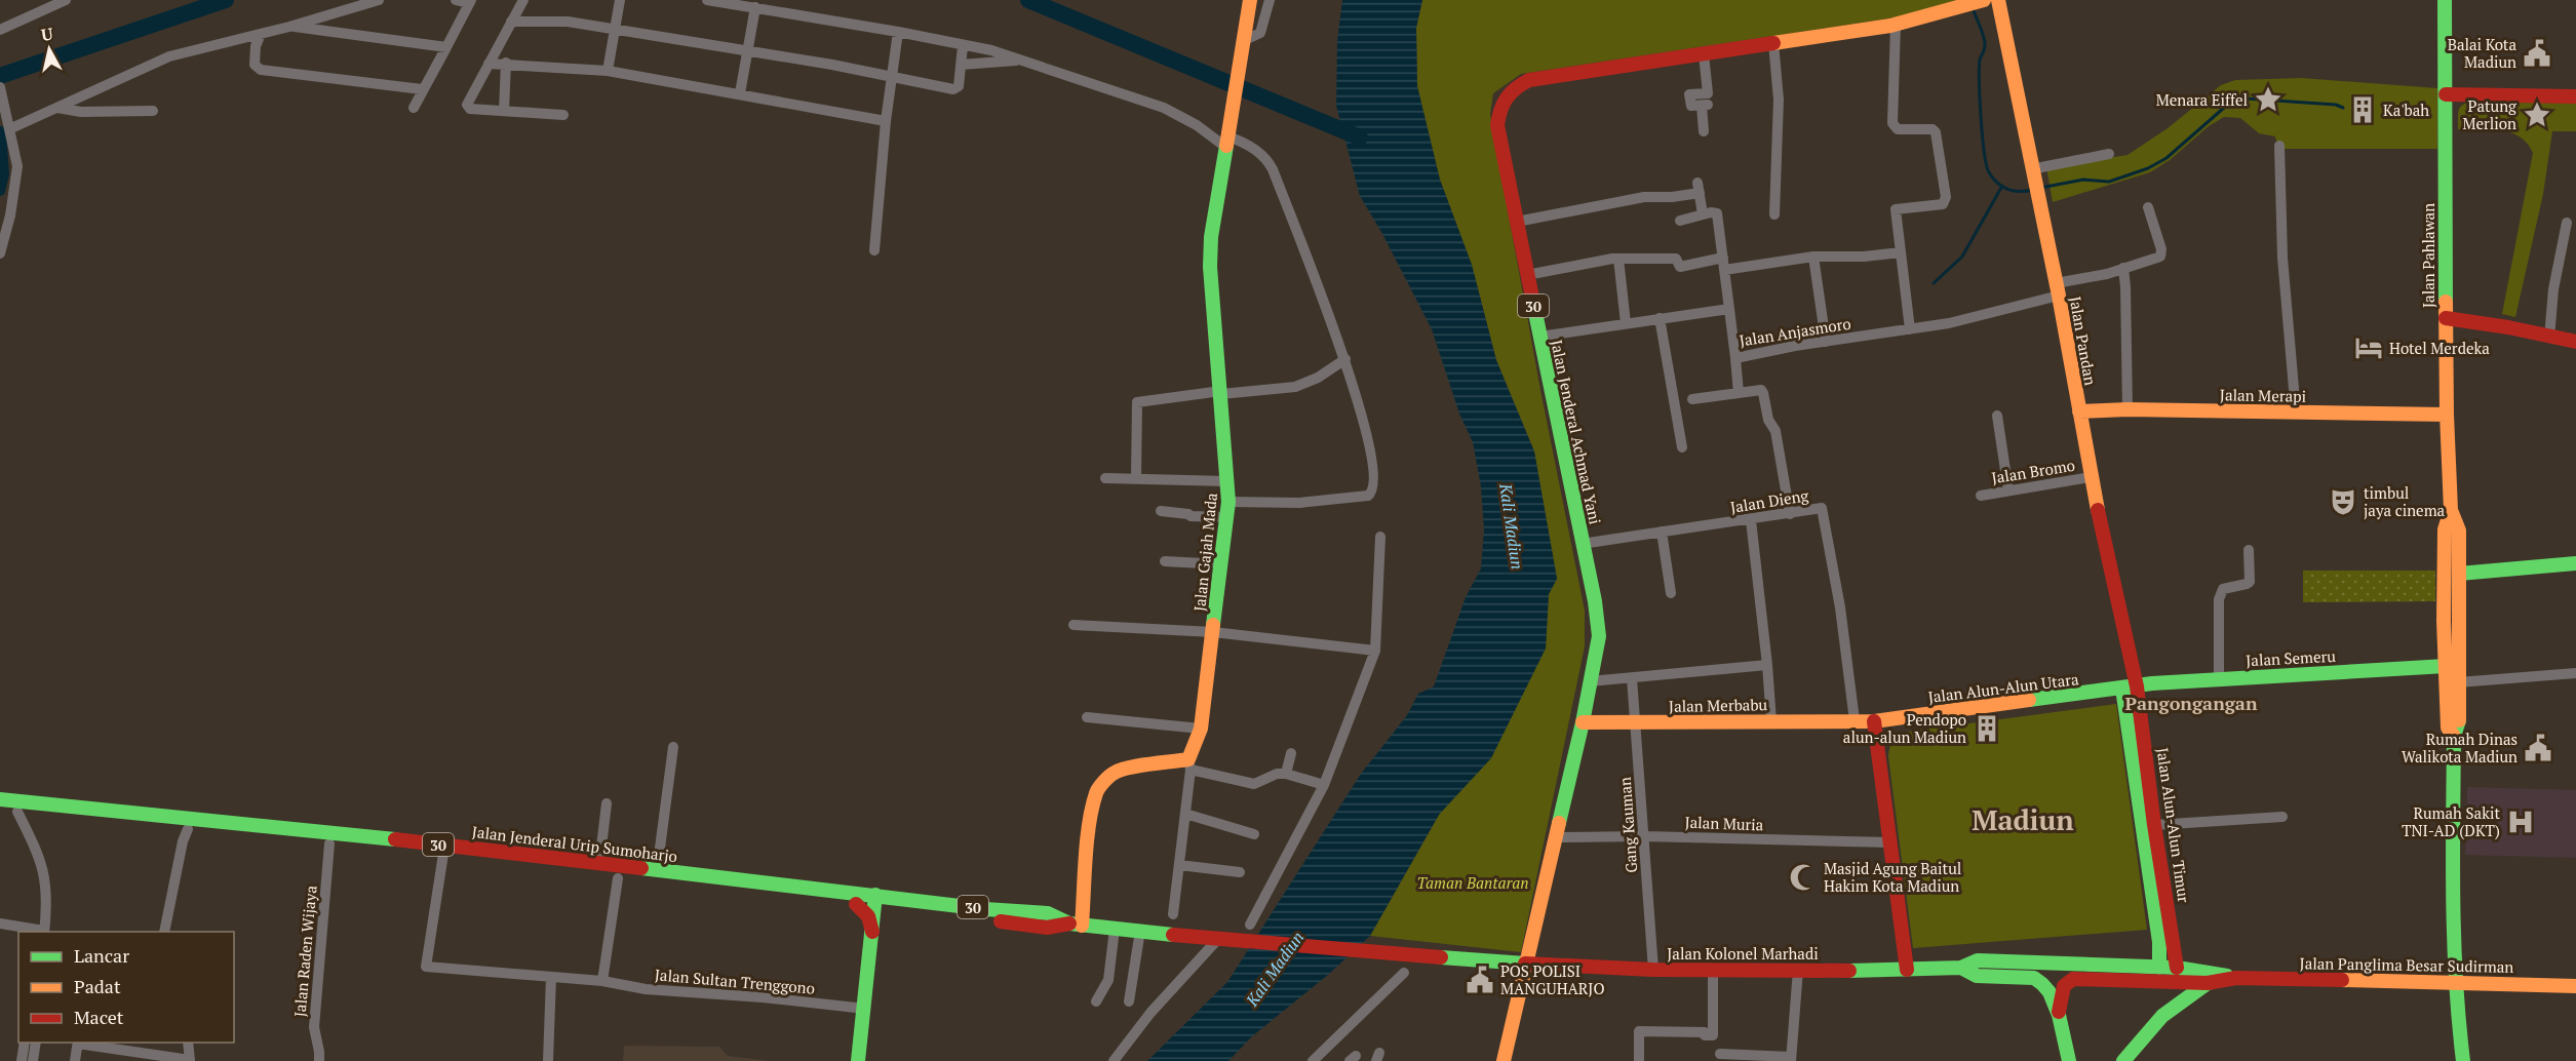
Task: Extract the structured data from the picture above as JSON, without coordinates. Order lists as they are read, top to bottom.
{
  "streets": {
    "main road": [
      "Jalan Pahlawan",
      "30",
      "Jalan Pandan",
      "Jalan Merapi",
      "Jalan Jenderal Achmad Yani",
      "Jalan Gajah Mada",
      "Jalan Semeru",
      "Jalan Alun-Alun Utara",
      "Jalan Merbabu",
      "Jalan Alun-Alun Timur",
      "Jalan Jenderal Urip Sumoharjo",
      "Jalan Kolonel Marhadi",
      "Jalan Panglima Besar Sudirman"
    ],
    "street": [
      "Jalan Anjasmoro",
      "Jalan Bromo",
      "Jalan Dieng",
      "Jalan Muria",
      "Gang Kauman",
      "Jalan Raden Wijaya",
      "Jalan Sultan Trenggono"
    ]
  },
  "crossings": [
    ["Jalan Pahlawan", "Jalan Merapi"],
    ["Jalan Pahlawan", "Jalan Semeru"],
    ["Jalan Pahlawan", "Jalan Panglima Besar Sudirman"],
    ["Jalan Anjasmoro", "Jalan Pandan"],
    ["Jalan Pandan", "Jalan Merapi"],
    ["Jalan Pandan", "Jalan Bromo"],
    ["Jalan Pandan", "Jalan Semeru"],
    ["Jalan Pandan", "Jalan Alun-Alun Utara"],
    ["Jalan Pandan", "Jalan Alun-Alun Timur"],
    ["Jalan Jenderal Achmad Yani", "Jalan Dieng"],
    ["Jalan Jenderal Achmad Yani", "Jalan Merbabu"],
    ["Jalan Jenderal Achmad Yani", "Jalan Muria"],
    ["Jalan Jenderal Achmad Yani", "Jalan Jenderal Urip Sumoharjo"],
    ["Jalan Jenderal Achmad Yani", "Jalan Kolonel Marhadi"],
    ["Jalan Dieng", "Jalan Alun-Alun Utara"],
    ["Jalan Dieng", "Jalan Merbabu"],
    ["Jalan Semeru", "Jalan Alun-Alun Utara"],
    ["Jalan Semeru", "Jalan Alun-Alun Timur"],
    ["Jalan Alun-Alun Utara", "Jalan Merbabu"],
    ["Jalan Alun-Alun Utara", "Jalan Alun-Alun Timur"],
    ["Jalan Merbabu", "Gang Kauman"],
    ["Jalan Muria", "Gang Kauman"],
    ["Gang Kauman", "Jalan Kolonel Marhadi"],
    ["Jalan Alun-Alun Timur", "Jalan Panglima Besar Sudirman"],
    ["Jalan Jenderal Urip Sumoharjo", "Jalan Raden Wijaya"],
    ["Jalan Jenderal Urip Sumoharjo", "Jalan Kolonel Marhadi"],
    ["Jalan Jenderal Urip Sumoharjo", "Jalan Sultan Trenggono"],
    ["Jalan Kolonel Marhadi", "Jalan Panglima Besar Sudirman"]
  ],
  "districts": ["Pangongangan", "Madiun"],
  "water": ["Kali Madiun"],
  "parks": ["Taman Bantaran"],
  "places": {
    "public building": ["Balai Kota Madiun", "Rumah Dinas Walikota Madiun", "POS POLISI MANGUHARJO"],
    "place": ["Menara Eiffel", "Patung Merlion"],
    "building": ["Ka'bah", "Pendopo alun-alun Madiun"],
    "hotel": ["Hotel Merdeka"],
    "theatre": ["timbul jaya cinema"],
    "hospital": ["Rumah Sakit TNI-AD (DKT)"],
    "mosque": ["Masjid Agung Baitul Hakim Kota Madiun"]
  },
  "legend": ["Lancar", "Padat", "Macet"],
  "north": "top"
}
